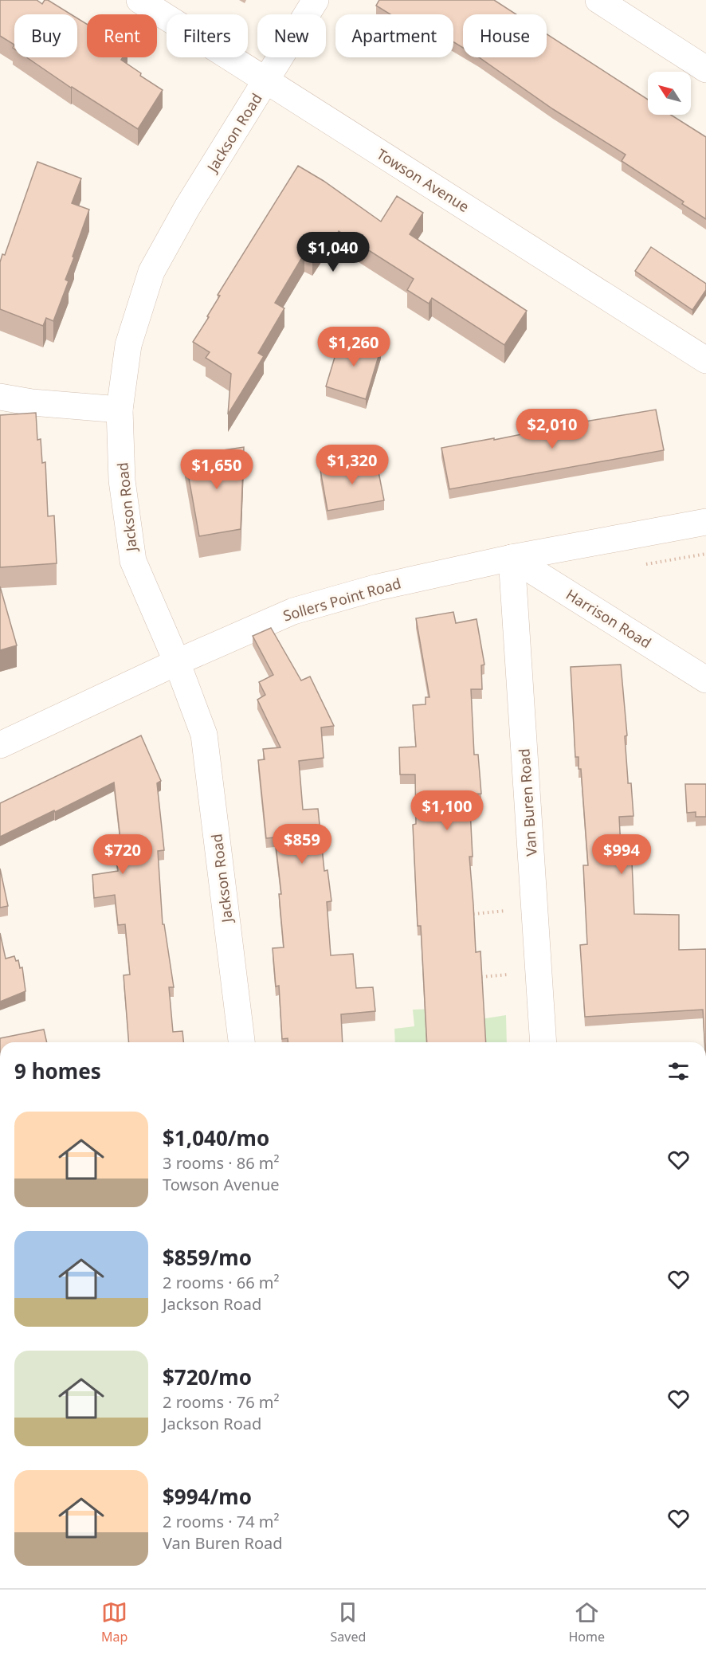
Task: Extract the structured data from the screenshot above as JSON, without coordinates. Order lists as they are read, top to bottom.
{
  "streets": {
    "street": [
      "Jackson Road",
      "Towson Avenue",
      "Sollers Point Road",
      "Harrison Road",
      "Van Buren Road"
    ]
  },
  "crossings": [
    ["Jackson Road", "Towson Avenue"],
    ["Jackson Road", "Sollers Point Road"],
    ["Sollers Point Road", "Harrison Road"],
    ["Sollers Point Road", "Van Buren Road"],
    ["Harrison Road", "Van Buren Road"]
  ],
  "north": "top left",
  "page": {
    "chip": [
      "Buy",
      "Rent",
      "Filters",
      "New",
      "Apartment",
      "House"
    ],
    "price": [
      "$1,040",
      "$1,260",
      "$2,010",
      "$1,320",
      "$1,650",
      "$1,100",
      "$859",
      "$720",
      "$994"
    ],
    "heading": "9 homes",
    "list": [
      {
        "name": "$1,040/mo",
        "note": "3 rooms · 86 m² · Towson Avenue"
      },
      {
        "name": "$859/mo",
        "note": "2 rooms · 66 m² · Jackson Road"
      },
      {
        "name": "$720/mo",
        "note": "2 rooms · 76 m² · Jackson Road"
      },
      {
        "name": "$994/mo",
        "note": "2 rooms · 74 m² · Van Buren Road"
      }
    ],
    "tabs": ["Map", "Saved", "Home"]
  }
}
